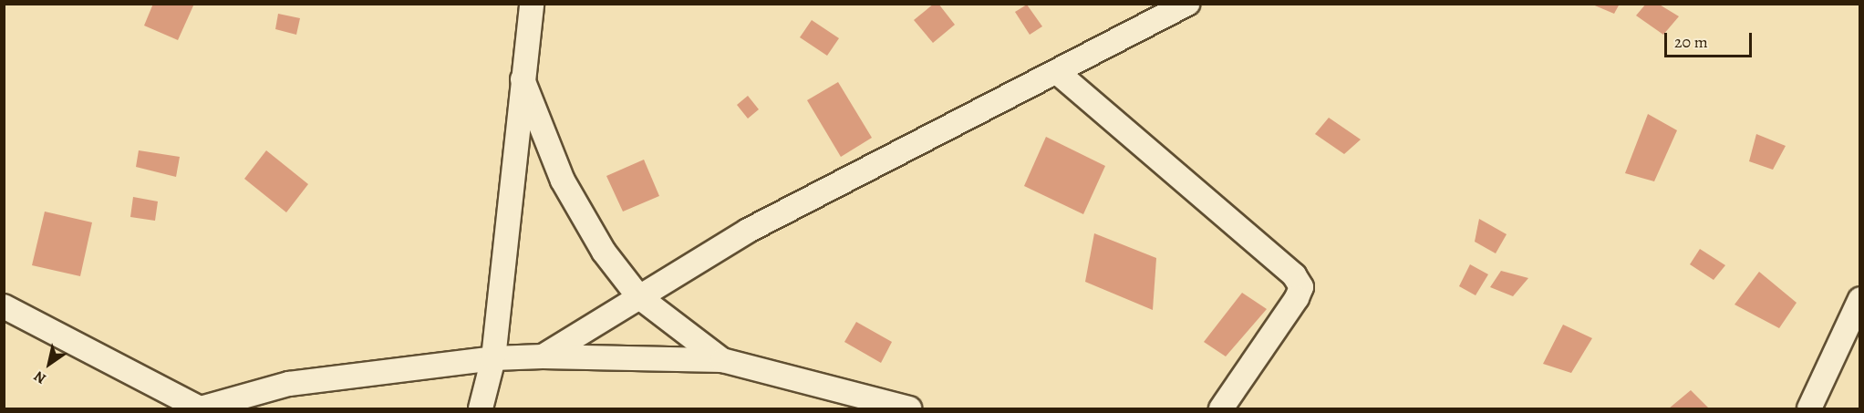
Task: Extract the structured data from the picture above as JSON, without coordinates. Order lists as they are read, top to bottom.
{
  "scale_bar": "20 m",
  "north": "bottom left"
}
